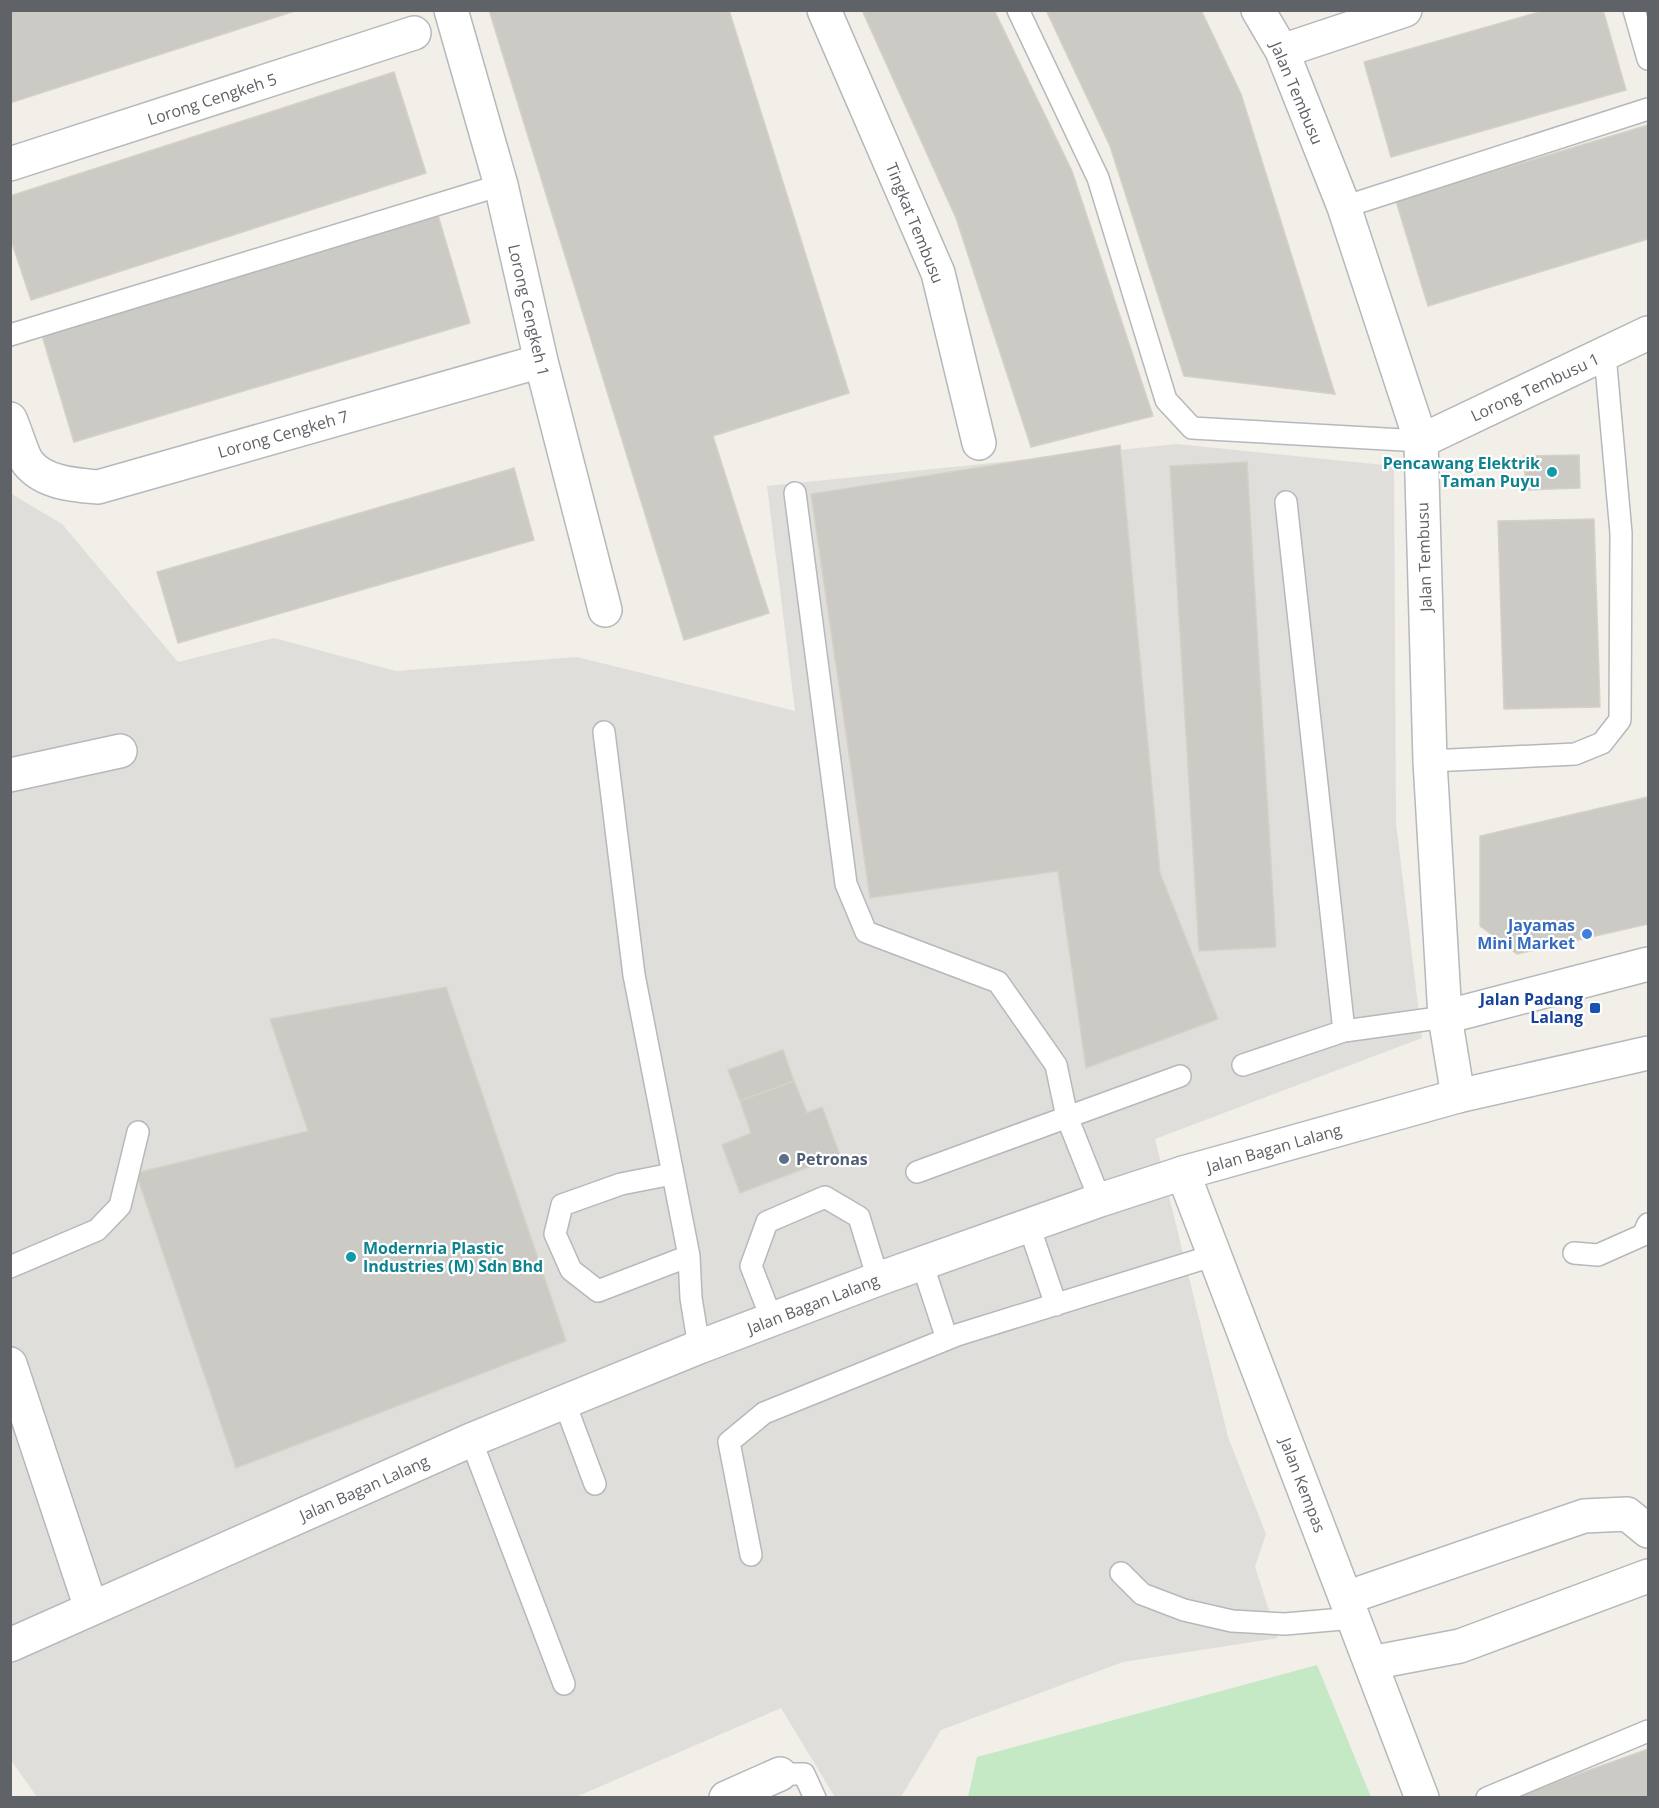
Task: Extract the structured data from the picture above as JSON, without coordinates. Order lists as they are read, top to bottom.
{
  "streets": {
    "street": [
      "Jalan Tembusu",
      "Lorong Cengkeh 5",
      "Tingkat Tembusu",
      "Lorong Cengkeh 1",
      "Lorong Tembusu 1",
      "Lorong Cengkeh 7",
      "Jalan Bagan Lalang",
      "Jalan Kempas"
    ]
  },
  "crossings": [
    ["Jalan Tembusu", "Lorong Tembusu 1"],
    ["Jalan Tembusu", "Jalan Bagan Lalang"],
    ["Lorong Cengkeh 1", "Lorong Cengkeh 7"],
    ["Jalan Bagan Lalang", "Jalan Kempas"]
  ],
  "places": {
    "other": [
      "Pencawang Elektrik Taman Puyu",
      "Jayamas Mini Market",
      "Petronas",
      "Modernria Plastic Industries (M) Sdn Bhd"
    ],
    "transit": ["Jalan Padang Lalang"]
  }
}
